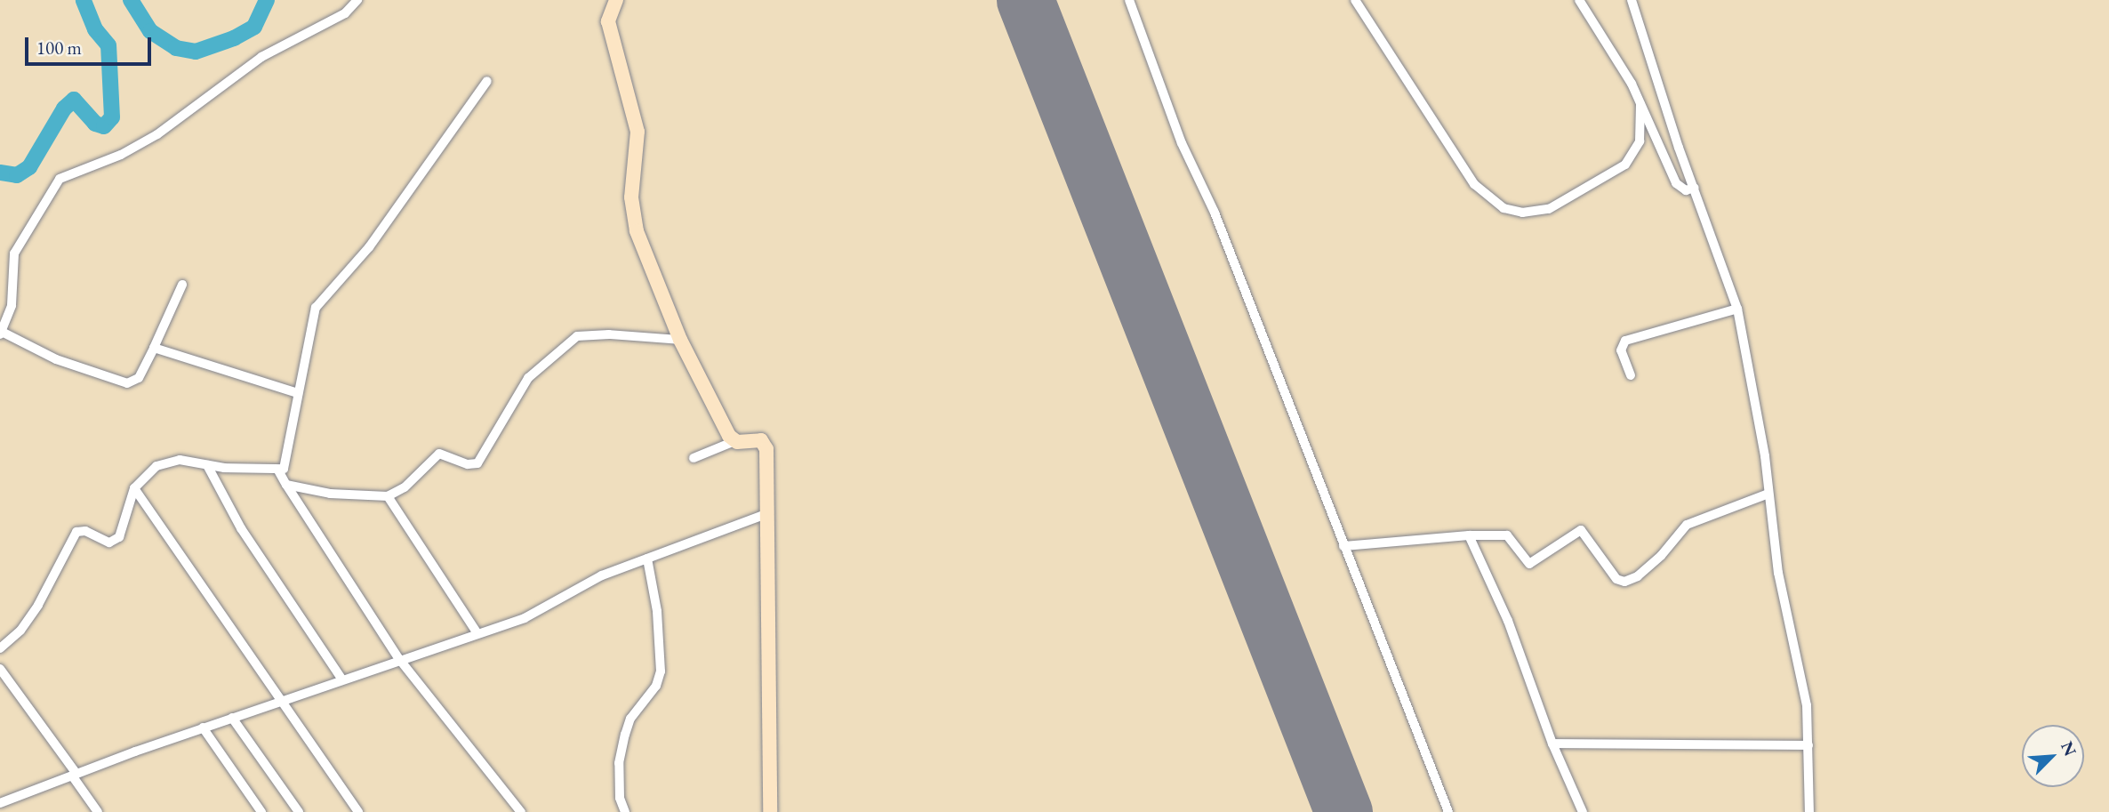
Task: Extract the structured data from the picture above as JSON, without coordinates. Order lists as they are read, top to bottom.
{
  "scale_bar": "100 m",
  "north": "top right"
}
